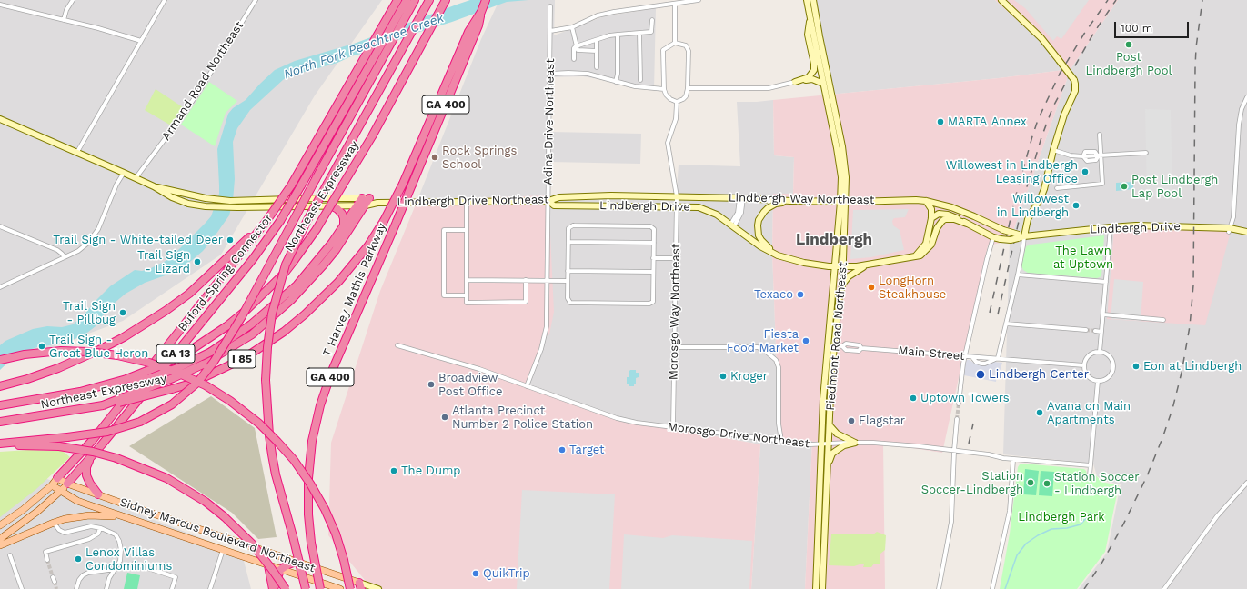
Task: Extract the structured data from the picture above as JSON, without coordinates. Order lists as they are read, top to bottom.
{
  "streets": {
    "highway": [
      "GA 400",
      "Northeast Expressway",
      "Buford-Spring Connector",
      "T Harvey Mathis Parkway",
      "GA 13",
      "I 85"
    ],
    "main road": [
      "Lindbergh Way Northeast",
      "Lindbergh Drive Northeast",
      "Lindbergh Drive",
      "Piedmont Road Northeast",
      "Sidney Marcus Boulevard Northeast"
    ],
    "street": [
      "Armand Road Northeast",
      "Adina Drive Northeast",
      "Morosgo Way Northeast",
      "Main Street",
      "Morosgo Drive Northeast"
    ]
  },
  "crossings": [
    ["Armand Road Northeast", "Lindbergh Drive Northeast"],
    ["Adina Drive Northeast", "Lindbergh Drive Northeast"],
    ["Adina Drive Northeast", "Lindbergh Drive"],
    ["Adina Drive Northeast", "Morosgo Drive Northeast"],
    ["Northeast Expressway", "T Harvey Mathis Parkway"],
    ["Lindbergh Way Northeast", "Lindbergh Drive Northeast"],
    ["Lindbergh Way Northeast", "Lindbergh Drive"],
    ["Lindbergh Way Northeast", "Morosgo Way Northeast"],
    ["Lindbergh Way Northeast", "Piedmont Road Northeast"],
    ["Lindbergh Drive Northeast", "Lindbergh Drive"],
    ["Lindbergh Drive Northeast", "Morosgo Way Northeast"],
    ["Lindbergh Drive", "Morosgo Way Northeast"],
    ["Lindbergh Drive", "Piedmont Road Northeast"],
    ["Buford-Spring Connector", "GA 13"],
    ["Buford-Spring Connector", "Sidney Marcus Boulevard Northeast"],
    ["Morosgo Way Northeast", "Morosgo Drive Northeast"],
    ["Piedmont Road Northeast", "Main Street"],
    ["Piedmont Road Northeast", "Morosgo Drive Northeast"],
    ["GA 13", "Sidney Marcus Boulevard Northeast"]
  ],
  "districts": ["Lindbergh"],
  "water": ["North Fork Peachtree Creek"],
  "parks": ["The Lawn at Uptown", "Lindbergh Park"],
  "places": [
    "Post Lindbergh Pool",
    "MARTA Annex",
    "Rock Springs School",
    "Willowest in Lindbergh Leasing Office",
    "Post Lindbergh Lap Pool",
    "Willowest in Lindbergh",
    "Trail Sign - White-tailed Deer",
    "Trail Sign - Lizard",
    "LongHorn Steakhouse",
    "Texaco",
    "Trail Sign - Pillbug",
    "Fiesta Food Market",
    "Trail Sign - Great Blue Heron",
    "Eon at Lindbergh",
    "Lindbergh Center",
    "Kroger",
    "Broadview Post Office",
    "Uptown Towers",
    "Avana on Main Apartments",
    "Atlanta Precinct Number 2 Police Station",
    "Flagstar",
    "Target",
    "The Dump",
    "Station Soccer-Lindbergh",
    "Station Soccer - Lindbergh",
    "Lenox Villas Condominiums",
    "QuikTrip"
  ],
  "scale_bar": "100 m"
}
